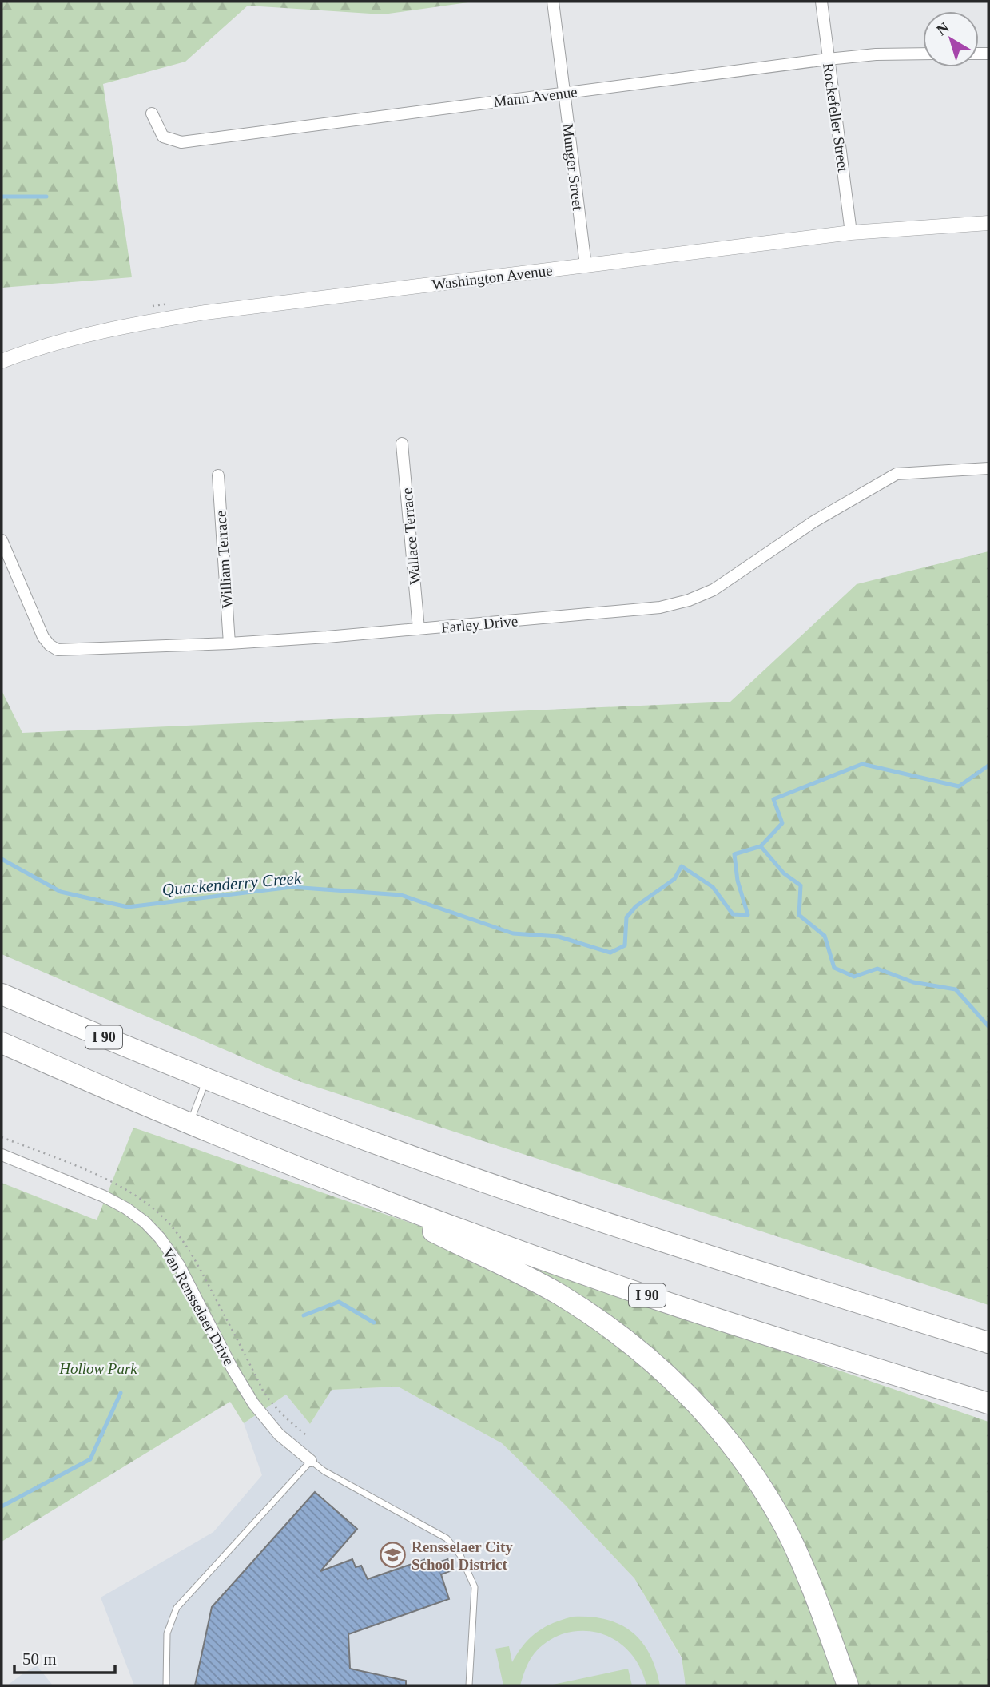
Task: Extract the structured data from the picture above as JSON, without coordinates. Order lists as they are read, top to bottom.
{
  "streets": {
    "highway": ["I 90"],
    "street": [
      "Mann Avenue",
      "Rockefeller Street",
      "Munger Street",
      "Washington Avenue",
      "Wallace Terrace",
      "William Terrace",
      "Farley Drive",
      "Van Rensselaer Drive"
    ]
  },
  "crossings": [
    ["Mann Avenue", "Rockefeller Street"],
    ["Mann Avenue", "Munger Street"],
    ["Rockefeller Street", "Washington Avenue"],
    ["Munger Street", "Washington Avenue"],
    ["Wallace Terrace", "Farley Drive"],
    ["William Terrace", "Farley Drive"]
  ],
  "water": ["Quackenderry Creek"],
  "parks": ["Hollow Park"],
  "places": {
    "school or university": ["Rensselaer City School District"]
  },
  "scale_bar": "50 m",
  "north": "top left"
}
